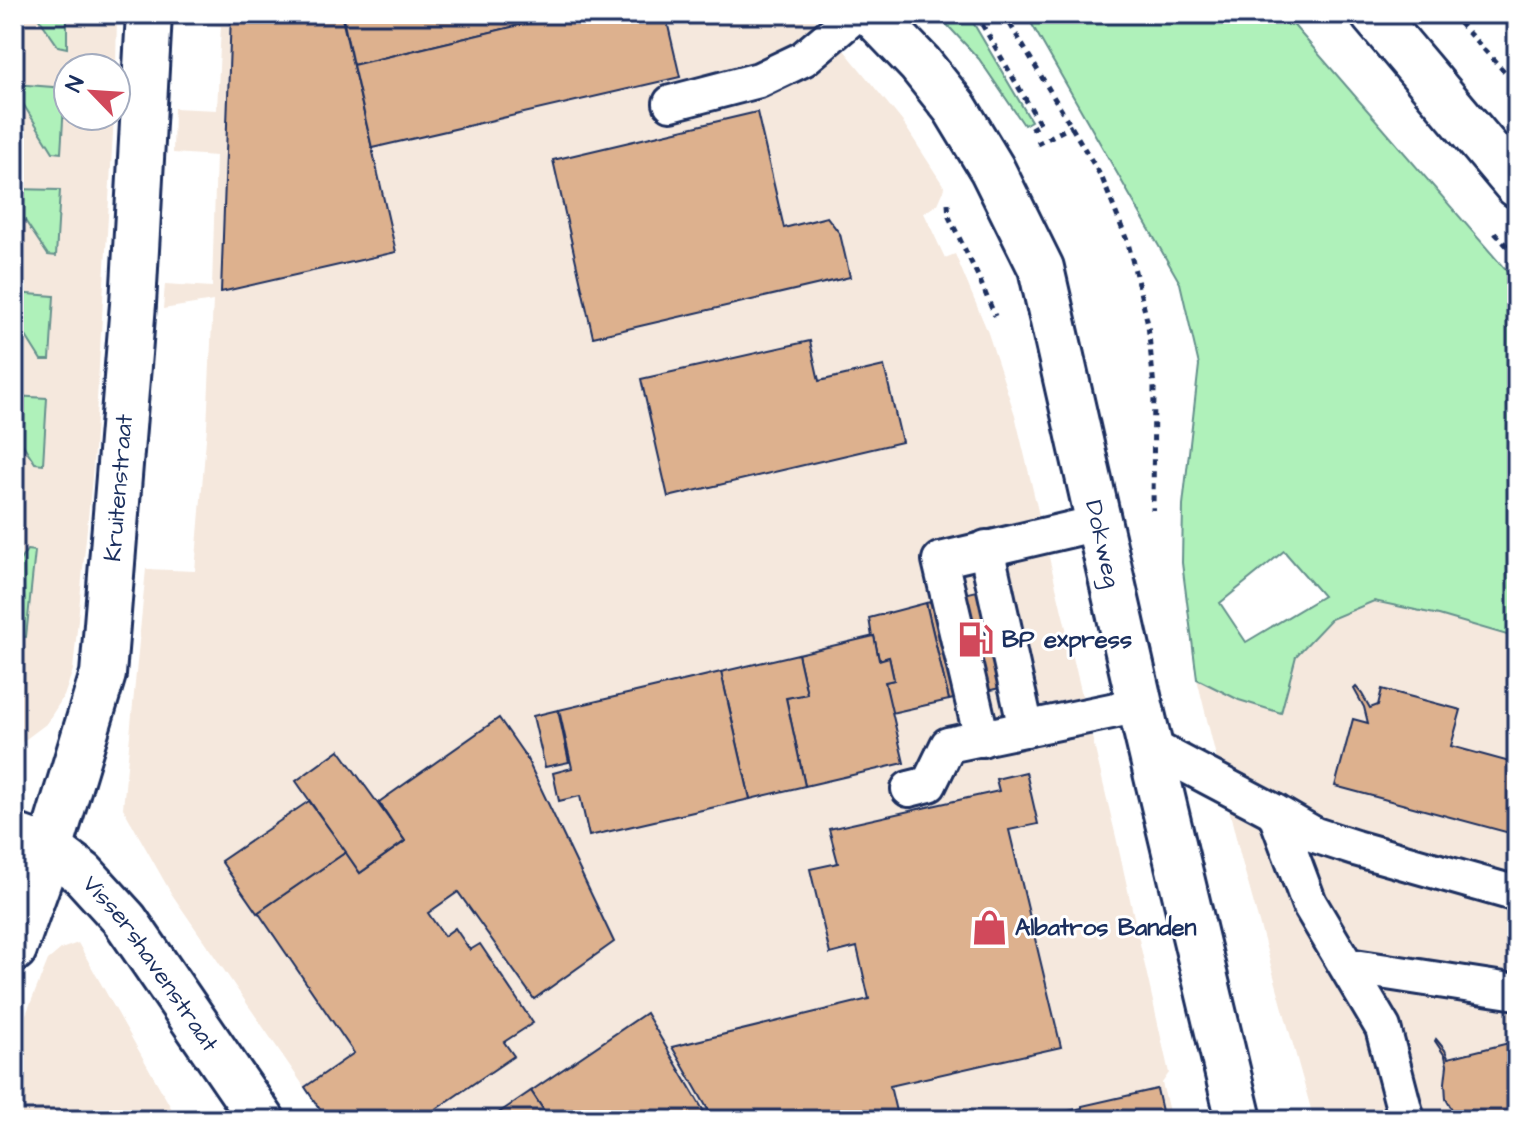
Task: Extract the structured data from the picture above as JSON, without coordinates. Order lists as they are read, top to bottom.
{
  "streets": {
    "street": ["Kruitenstraat", "Dokweg", "Vissershavenstraat"]
  },
  "crossings": [
    ["Kruitenstraat", "Vissershavenstraat"]
  ],
  "places": {
    "fuel station": ["BP express"],
    "shop": ["Albatros Banden"]
  },
  "north": "top left"
}
